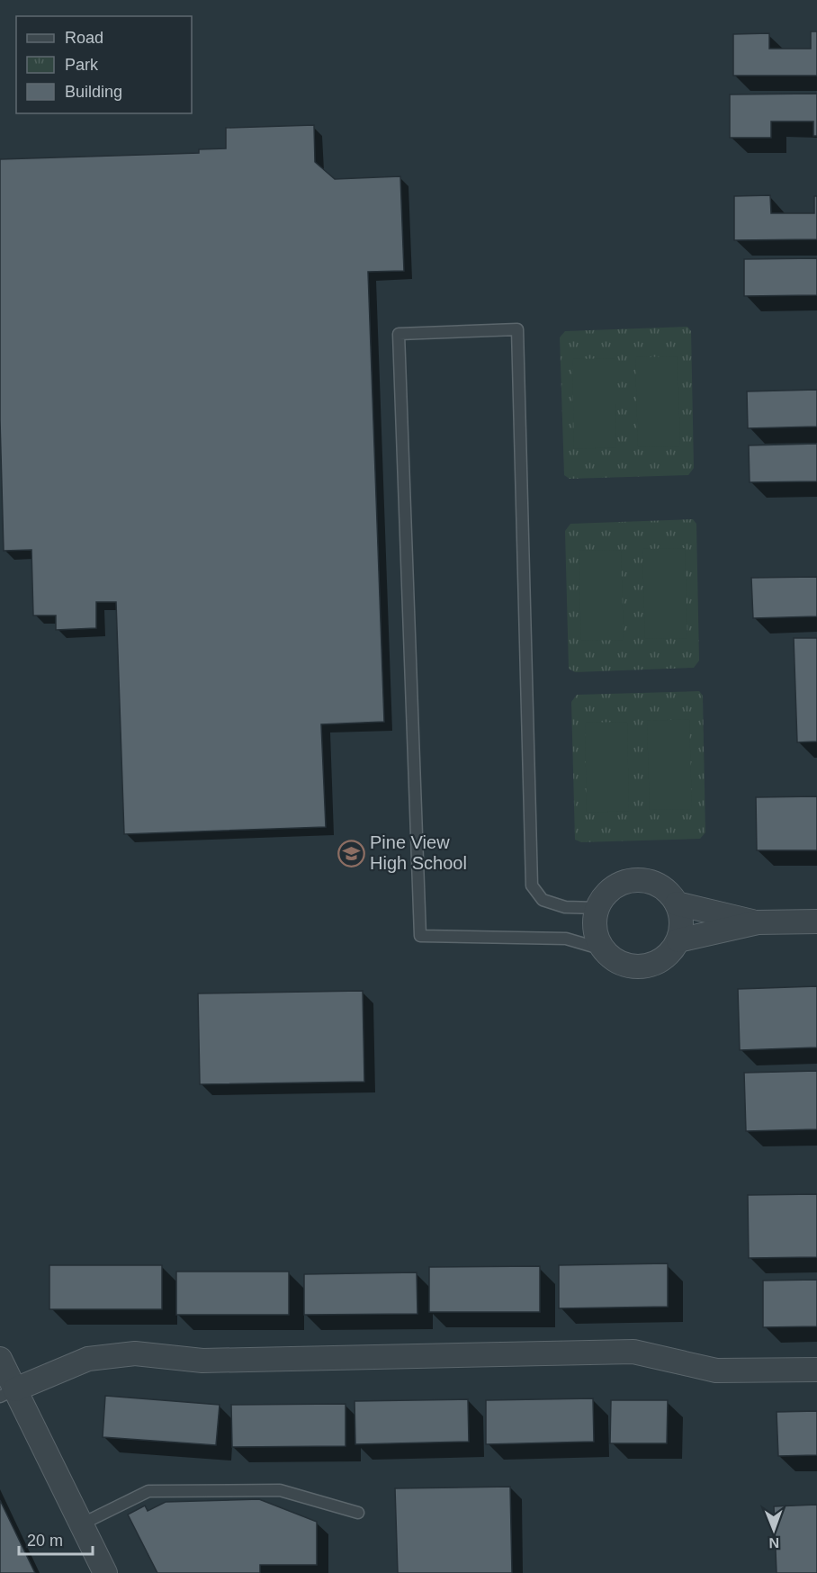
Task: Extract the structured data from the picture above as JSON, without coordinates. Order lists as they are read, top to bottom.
{
  "places": {
    "school or university": ["Pine View High School"]
  },
  "legend": ["Road", "Park", "Building"],
  "scale_bar": "20 m",
  "north": "bottom"
}
